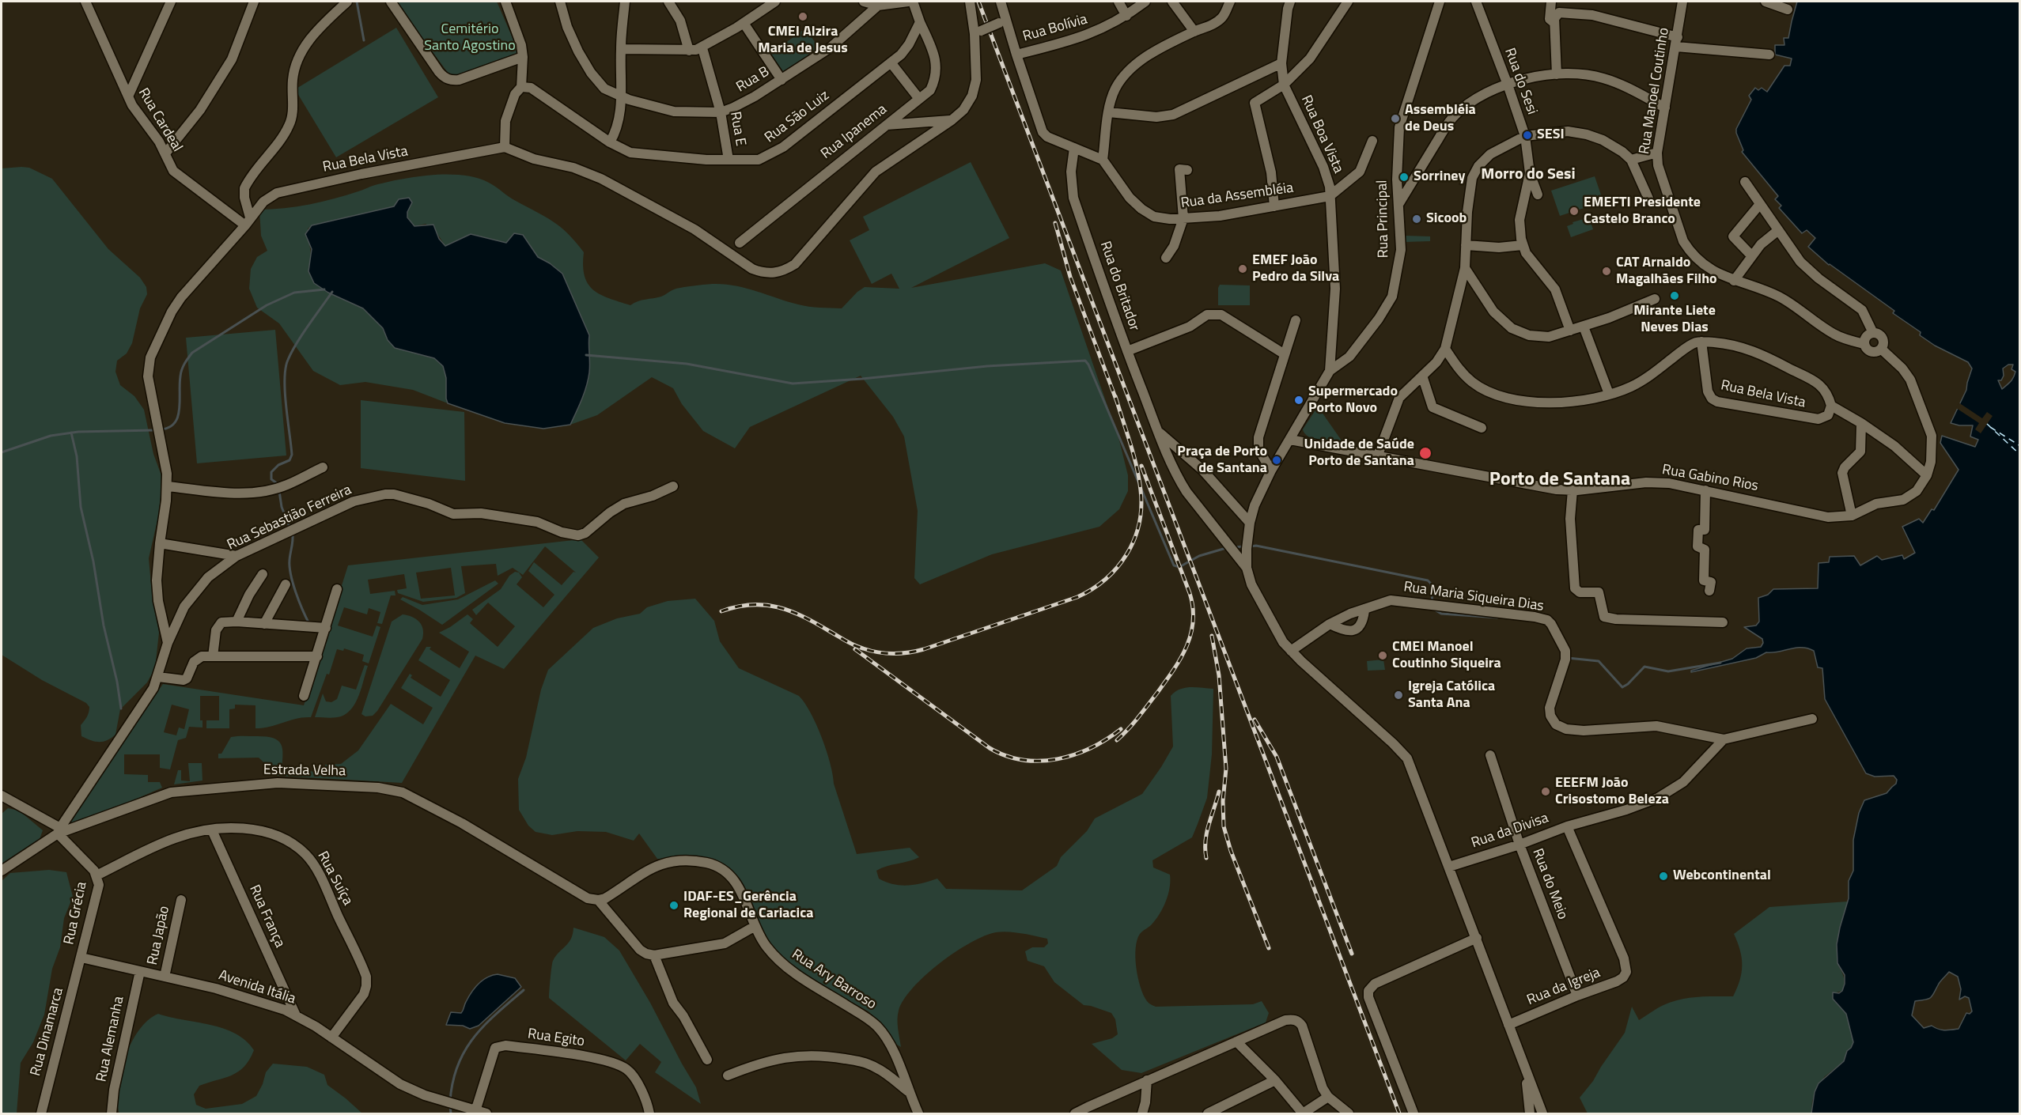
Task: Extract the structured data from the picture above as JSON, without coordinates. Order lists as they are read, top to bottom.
{
  "streets": {
    "street": [
      "Rua Bolívia",
      "Rua B",
      "Rua do Sesi",
      "Rua Manoel Coutinho",
      "Rua São Luiz",
      "Rua Cardeal",
      "Rua E",
      "Rua Ipanema",
      "Rua Boa Vista",
      "Rua Bela Vista",
      "Rua da Assembléia",
      "Rua Principal",
      "Rua do Britador",
      "Rua Gabino Rios",
      "Rua Sebastião Ferreira",
      "Rua Maria Siqueira Dias",
      "Estrada Velha",
      "Rua da Divisa",
      "Rua Suíça",
      "Rua do Meio",
      "Rua Grécia",
      "Rua França",
      "Rua Japão",
      "Rua Ary Barroso",
      "Rua da Igreja",
      "Avenida Itália",
      "Rua Dinamarca",
      "Rua Egito",
      "Rua Alemanha"
    ]
  },
  "crossings": [
    ["Rua B", "Rua E"],
    ["Rua Manoel Coutinho", "Rua Gabino Rios"],
    ["Rua São Luiz", "Rua E"],
    ["Rua São Luiz", "Rua Ipanema"],
    ["Rua Cardeal", "Rua Bela Vista"],
    ["Rua Boa Vista", "Rua da Assembléia"],
    ["Rua Bela Vista", "Rua Sebastião Ferreira"],
    ["Rua Principal", "Rua do Britador"],
    ["Rua Principal", "Rua Gabino Rios"],
    ["Rua Sebastião Ferreira", "Estrada Velha"],
    ["Rua Sebastião Ferreira", "Rua Grécia"],
    ["Rua Maria Siqueira Dias", "Rua da Divisa"],
    ["Estrada Velha", "Rua Grécia"],
    ["Estrada Velha", "Rua Ary Barroso"],
    ["Rua da Divisa", "Rua do Meio"],
    ["Rua da Divisa", "Rua da Igreja"],
    ["Rua Suíça", "Rua Grécia"],
    ["Rua Suíça", "Rua França"],
    ["Rua Suíça", "Avenida Itália"],
    ["Rua do Meio", "Rua da Igreja"],
    ["Rua Grécia", "Avenida Itália"],
    ["Rua Grécia", "Rua Dinamarca"],
    ["Rua França", "Avenida Itália"],
    ["Rua Japão", "Avenida Itália"],
    ["Avenida Itália", "Rua Dinamarca"],
    ["Avenida Itália", "Rua Egito"],
    ["Avenida Itália", "Rua Alemanha"]
  ],
  "districts": ["Morro do Sesi", "Porto de Santana"],
  "parks": ["Cemitério Santo Agostino"],
  "places": [
    "CMEI Alzira Maria de Jesus",
    "Assembléia de Deus",
    "SESI",
    "Sorriney",
    "EMEFTI Presidente Castelo Branco",
    "Sicoob",
    "EMEF João Pedro da Silva",
    "CAT Arnaldo Magalhães Filho",
    "Mirante Liete Neves Dias",
    "Supermercado Porto Novo",
    "Unidade de Saúde Porto de Santana",
    "Praça de Porto de Santana",
    "CMEI Manoel Coutinho Siqueira",
    "Igreja Católica Santa Ana",
    "EEEFM João Crisostomo Beleza",
    "Webcontinental",
    "IDAF-ES_Gerência Regional de Cariacica"
  ]
}
